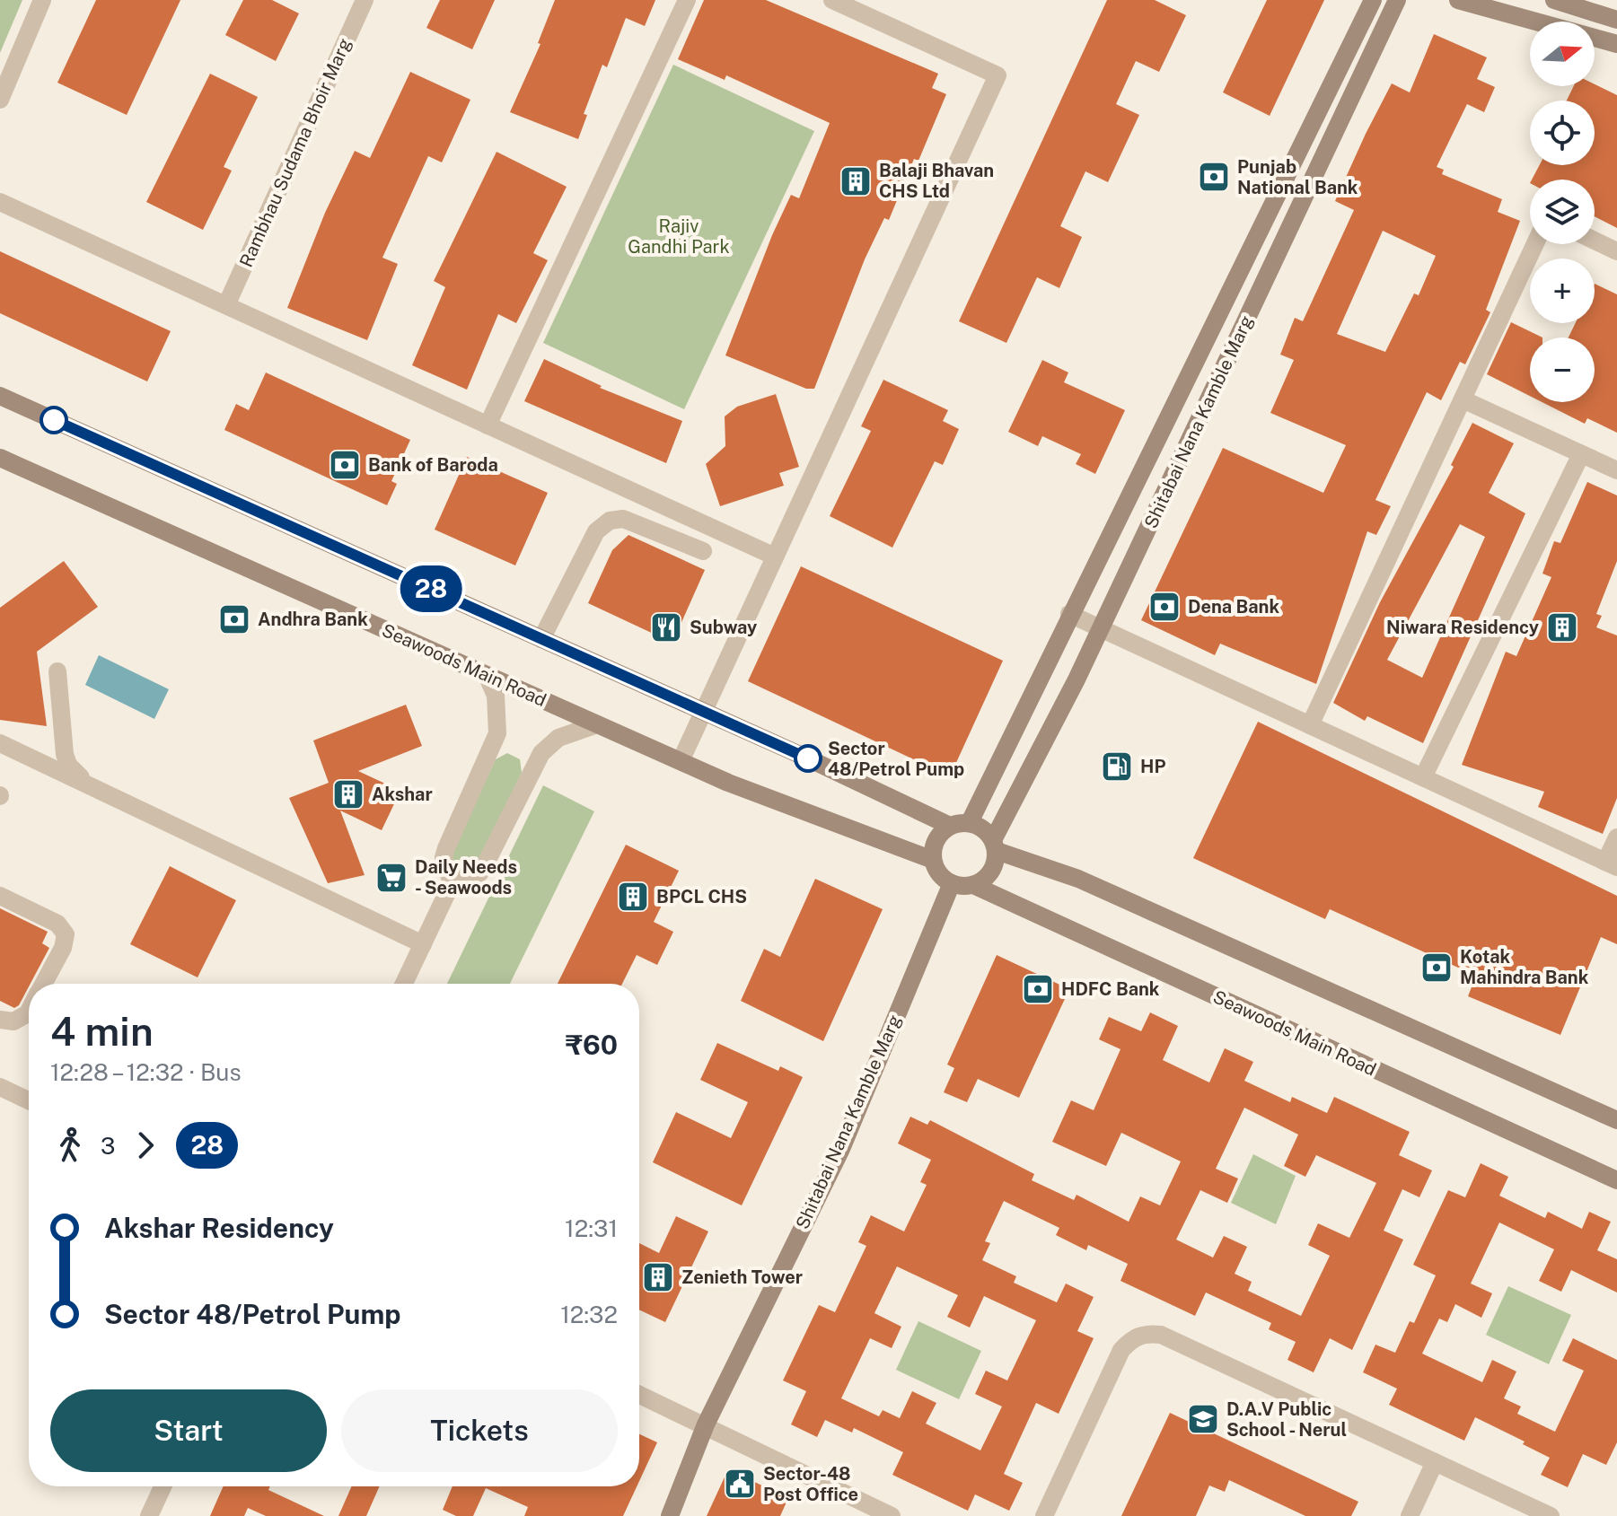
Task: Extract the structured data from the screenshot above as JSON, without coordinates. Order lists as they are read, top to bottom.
{
  "streets": {
    "main road": ["Shitabai Nana Kamble Marg", "Seawoods Main Road"],
    "street": ["Rambhau Sudama Bhoir Marg"]
  },
  "crossings": [
    ["Shitabai Nana Kamble Marg", "Seawoods Main Road"]
  ],
  "parks": ["Rajiv Gandhi Park"],
  "places": {
    "bank": [
      "Punjab National Bank",
      "Bank of Baroda",
      "Dena Bank",
      "Andhra Bank",
      "Kotak Mahindra Bank",
      "HDFC Bank"
    ],
    "building": [
      "Balaji Bhavan CHS Ltd",
      "Niwara Residency",
      "Akshar",
      "BPCL CHS",
      "Zenieth Tower"
    ],
    "restaurant": ["Subway"],
    "other": ["Sector 48/Petrol Pump"],
    "fuel station": ["HP"],
    "supermarket": ["Daily Needs - Seawoods"],
    "school or university": ["D.A.V Public School - Nerul"],
    "public building": ["Sector-48 Post Office"]
  },
  "lines": ["bus line 28"],
  "north": "right",
  "page": {
    "on_map": "28",
    "map_buttons": ["+", "−"],
    "heading": ["4 min", "12:28 – 12:32 · Bus", "₹60"],
    "legs": ["3", "28"],
    "list": [
      {
        "name": "Akshar Residency",
        "value": "12:31"
      },
      {
        "name": "Sector 48/Petrol Pump",
        "value": "12:32"
      }
    ],
    "buttons": ["Start", "Tickets"]
  }
}
